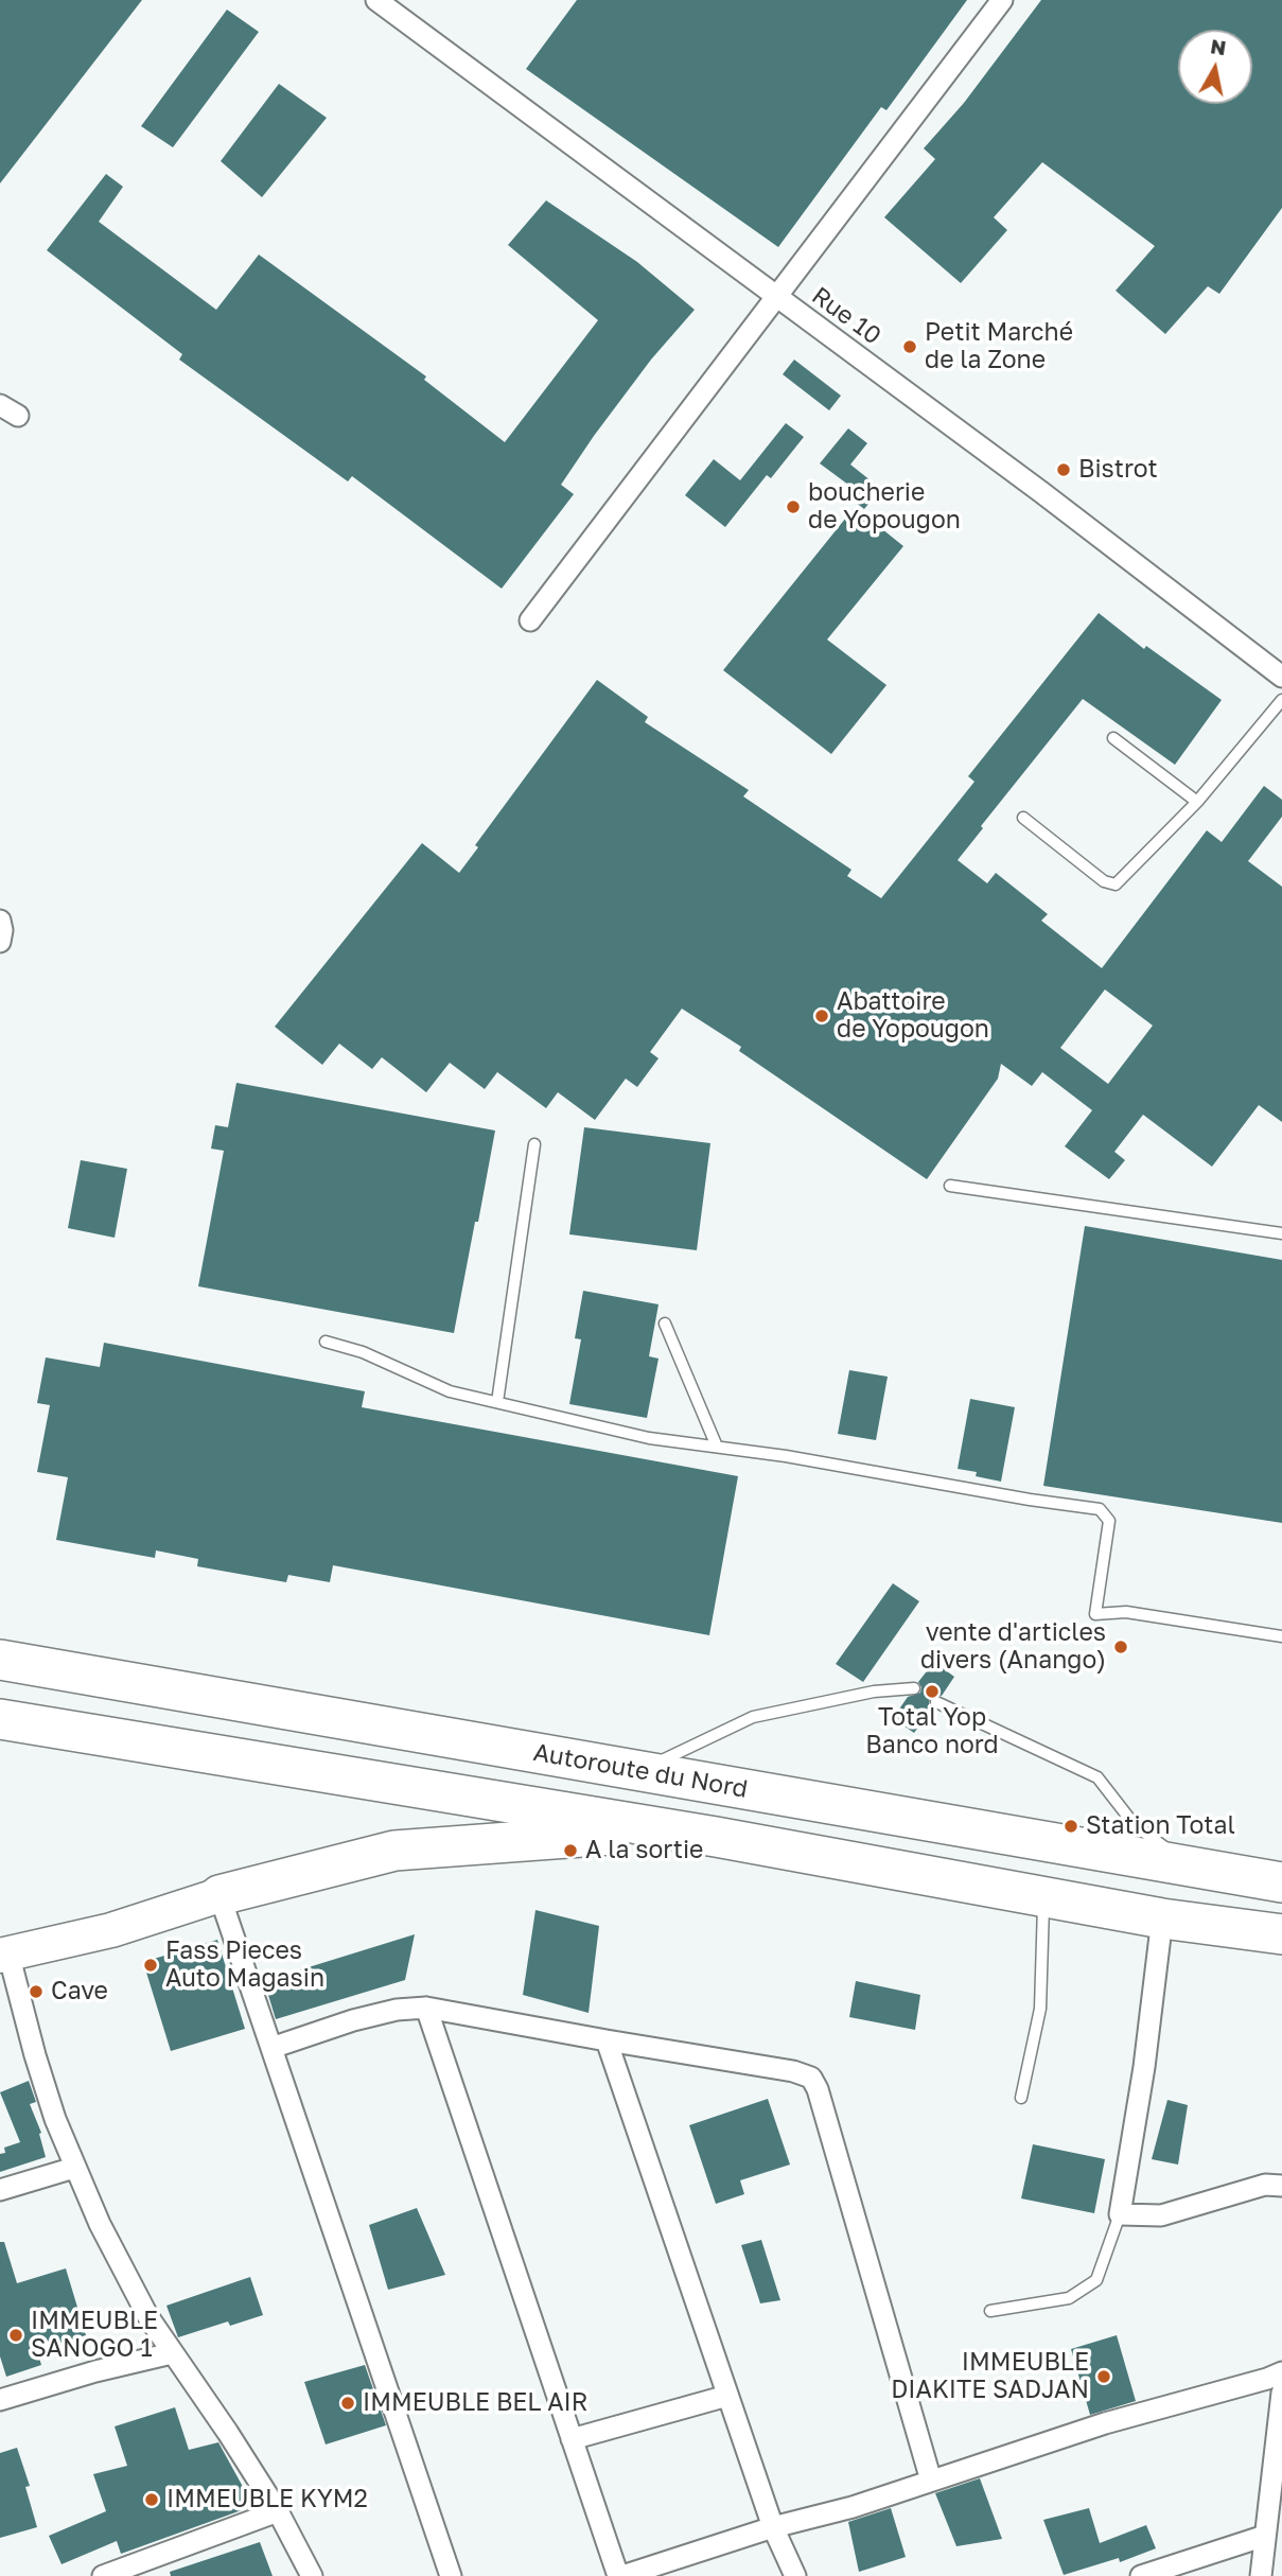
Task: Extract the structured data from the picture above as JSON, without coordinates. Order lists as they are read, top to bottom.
{
  "streets": {
    "highway": ["Autoroute du Nord"],
    "street": ["Rue 10"]
  },
  "places": [
    "Petit Marché de la Zone",
    "Bistrot",
    "boucherie de Yopougon",
    "Abattoire de Yopougon",
    "vente d'articles divers (Anango)",
    "Total Yop Banco nord",
    "Station Total",
    "A la sortie",
    "Fass Pieces Auto Magasin",
    "Cave",
    "IMMEUBLE SANOGO 1",
    "IMMEUBLE DIAKITE SADJAN",
    "IMMEUBLE BEL AIR",
    "IMMEUBLE KYM2"
  ],
  "north": "top"
}
